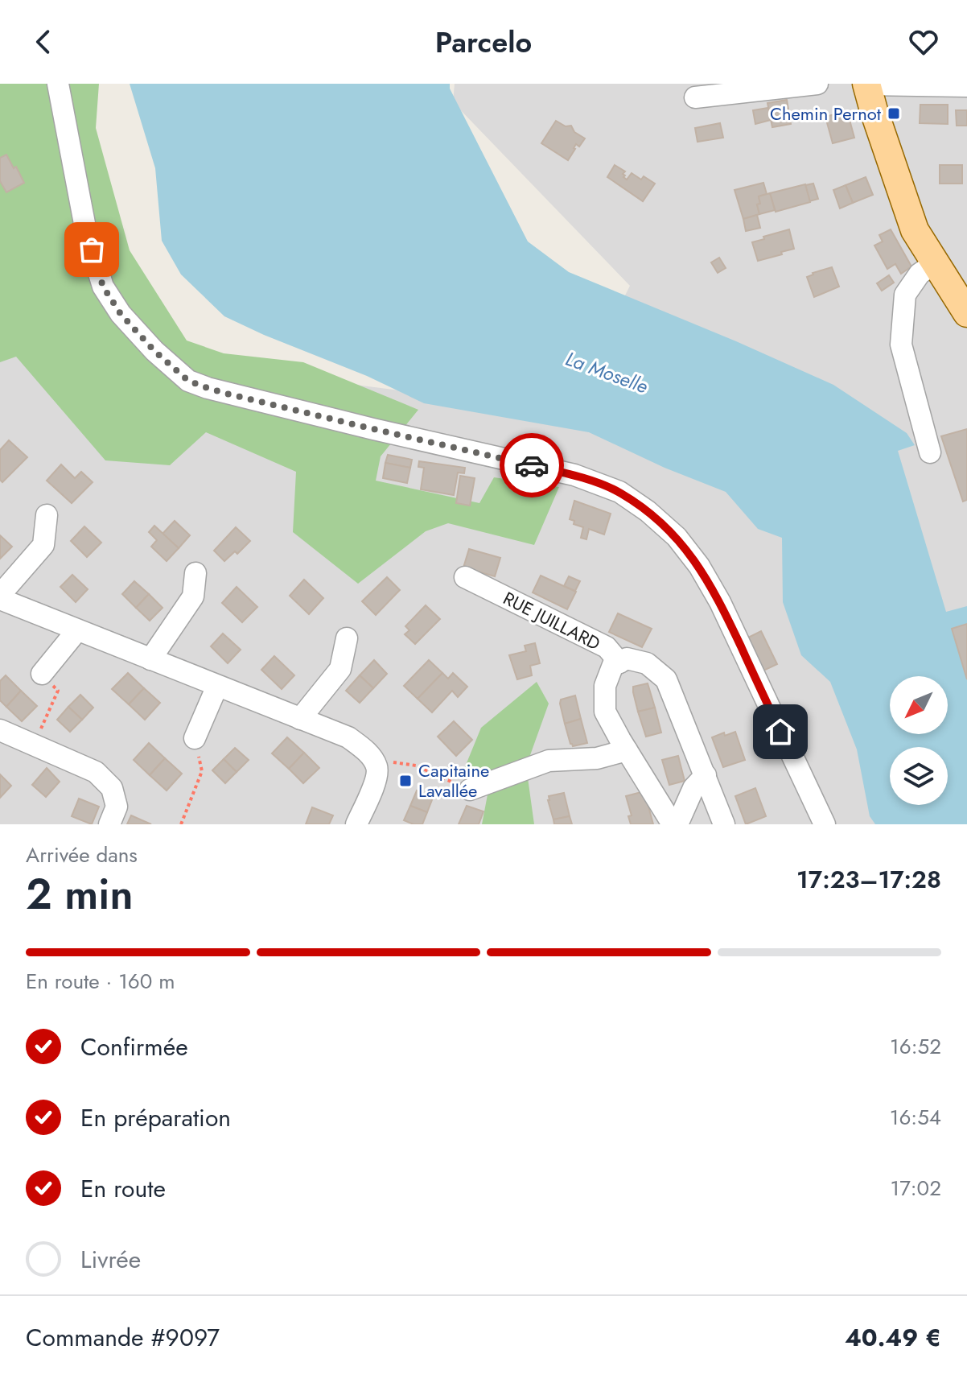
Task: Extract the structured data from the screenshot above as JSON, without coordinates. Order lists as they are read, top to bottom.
{
  "streets": {
    "street": ["RUE JUILLARD"]
  },
  "water": ["La Moselle"],
  "places": {
    "transit": ["Chemin Pernot", "Capitaine Lavallée"]
  },
  "north": "bottom left",
  "page": {
    "header": "Parcelo",
    "heading": ["2 min", "Arrivée dans", "17:23–17:28"],
    "panel": ["Commande #9097", "40.49 €"],
    "bar": "En route · 160 m",
    "list": [
      ["Confirmée", "16:52"],
      ["En préparation", "16:54"],
      ["En route", "17:02"],
      "Livrée"
    ]
  }
}
